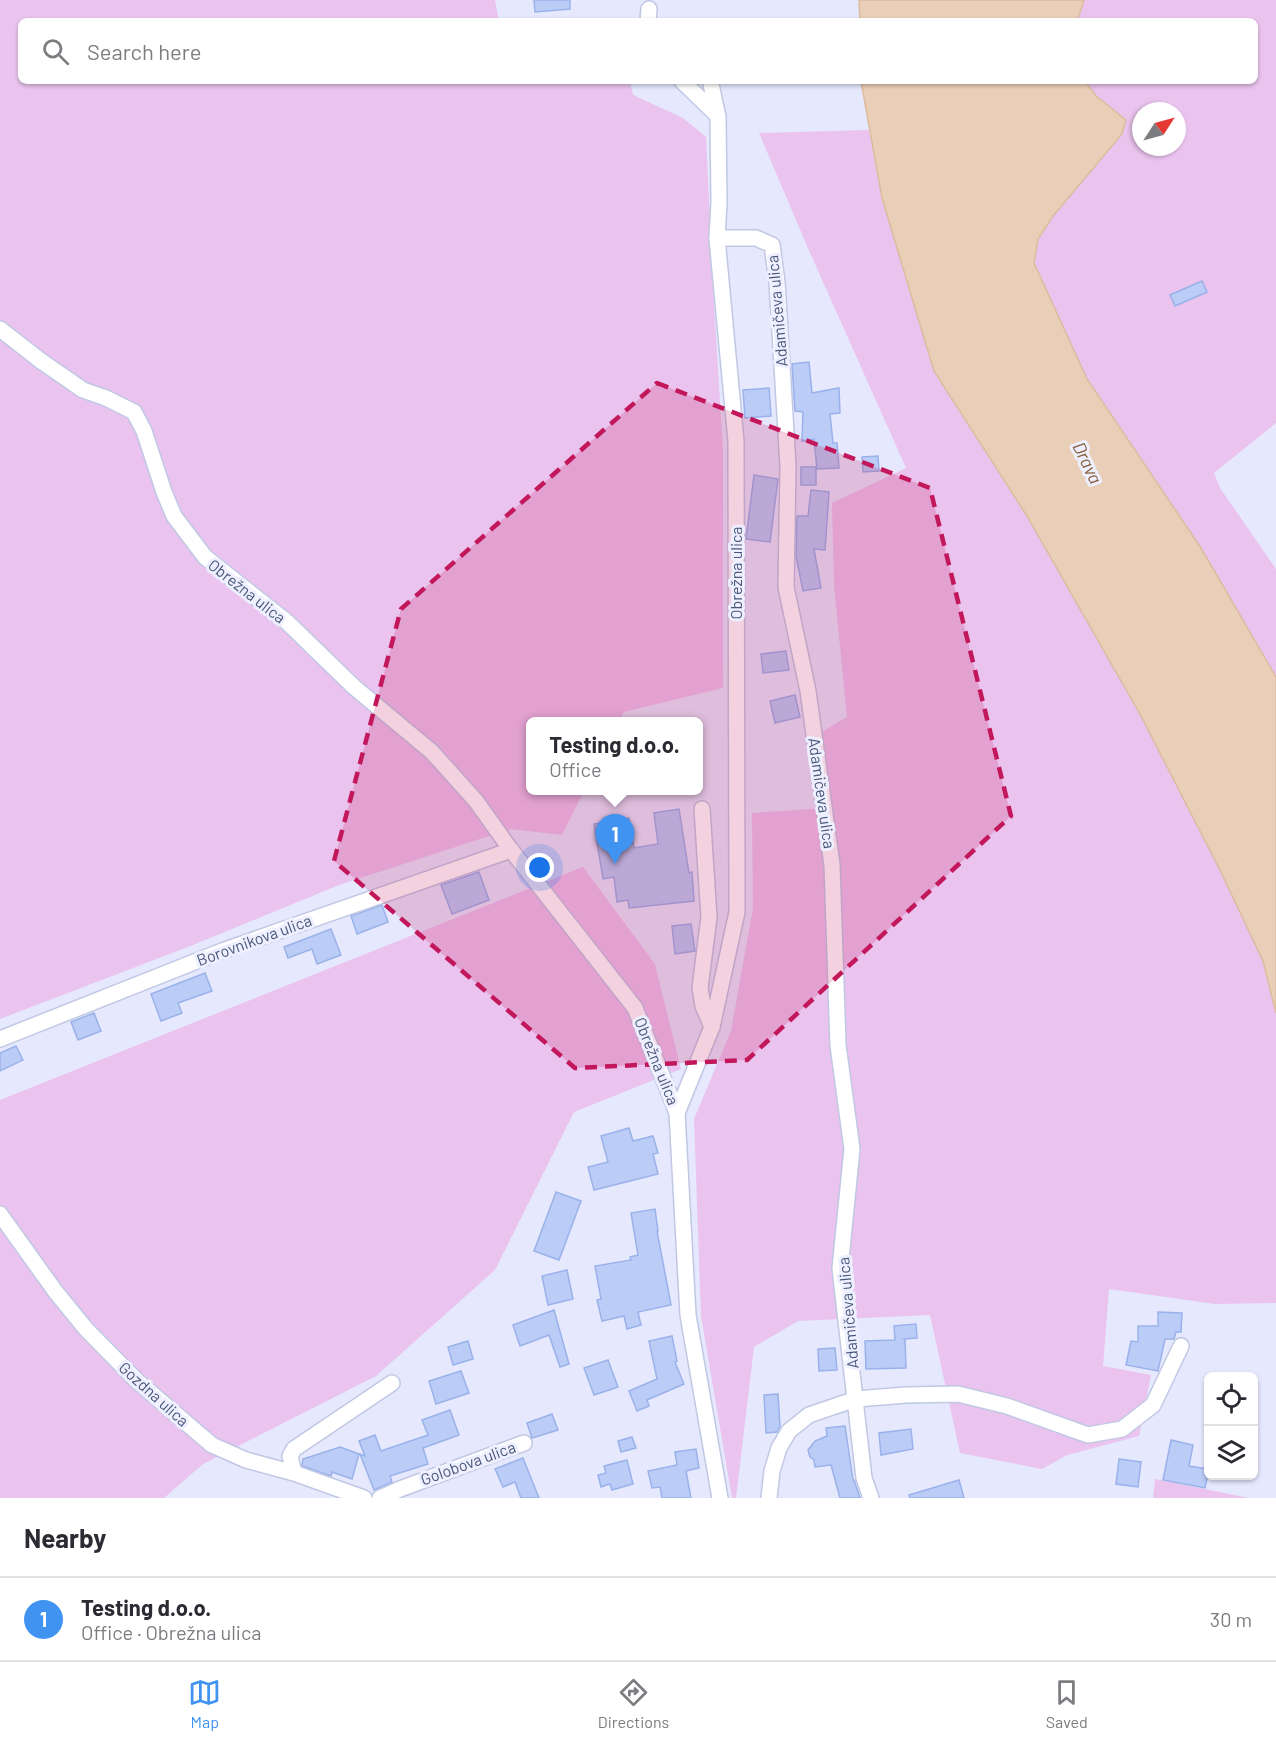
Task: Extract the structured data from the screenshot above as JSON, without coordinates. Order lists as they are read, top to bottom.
{
  "streets": {
    "street": [
      "Adamičeva ulica",
      "Obrežna ulica",
      "Borovnikova ulica",
      "Gozdna ulica",
      "Golobova ulica"
    ]
  },
  "crossings": [
    ["Adamičeva ulica", "Obrežna ulica"],
    ["Obrežna ulica", "Borovnikova ulica"]
  ],
  "water": ["Drava"],
  "north": "top right",
  "page": {
    "search": "Search here",
    "popup": ["Testing d.o.o.", "Office"],
    "pins": "1",
    "heading": "Nearby",
    "list": [
      {
        "mark": "1",
        "name": "Testing d.o.o.",
        "note": "Office · Obrežna ulica",
        "value": "30 m"
      }
    ],
    "nav": ["Map", "Directions", "Saved"]
  }
}
